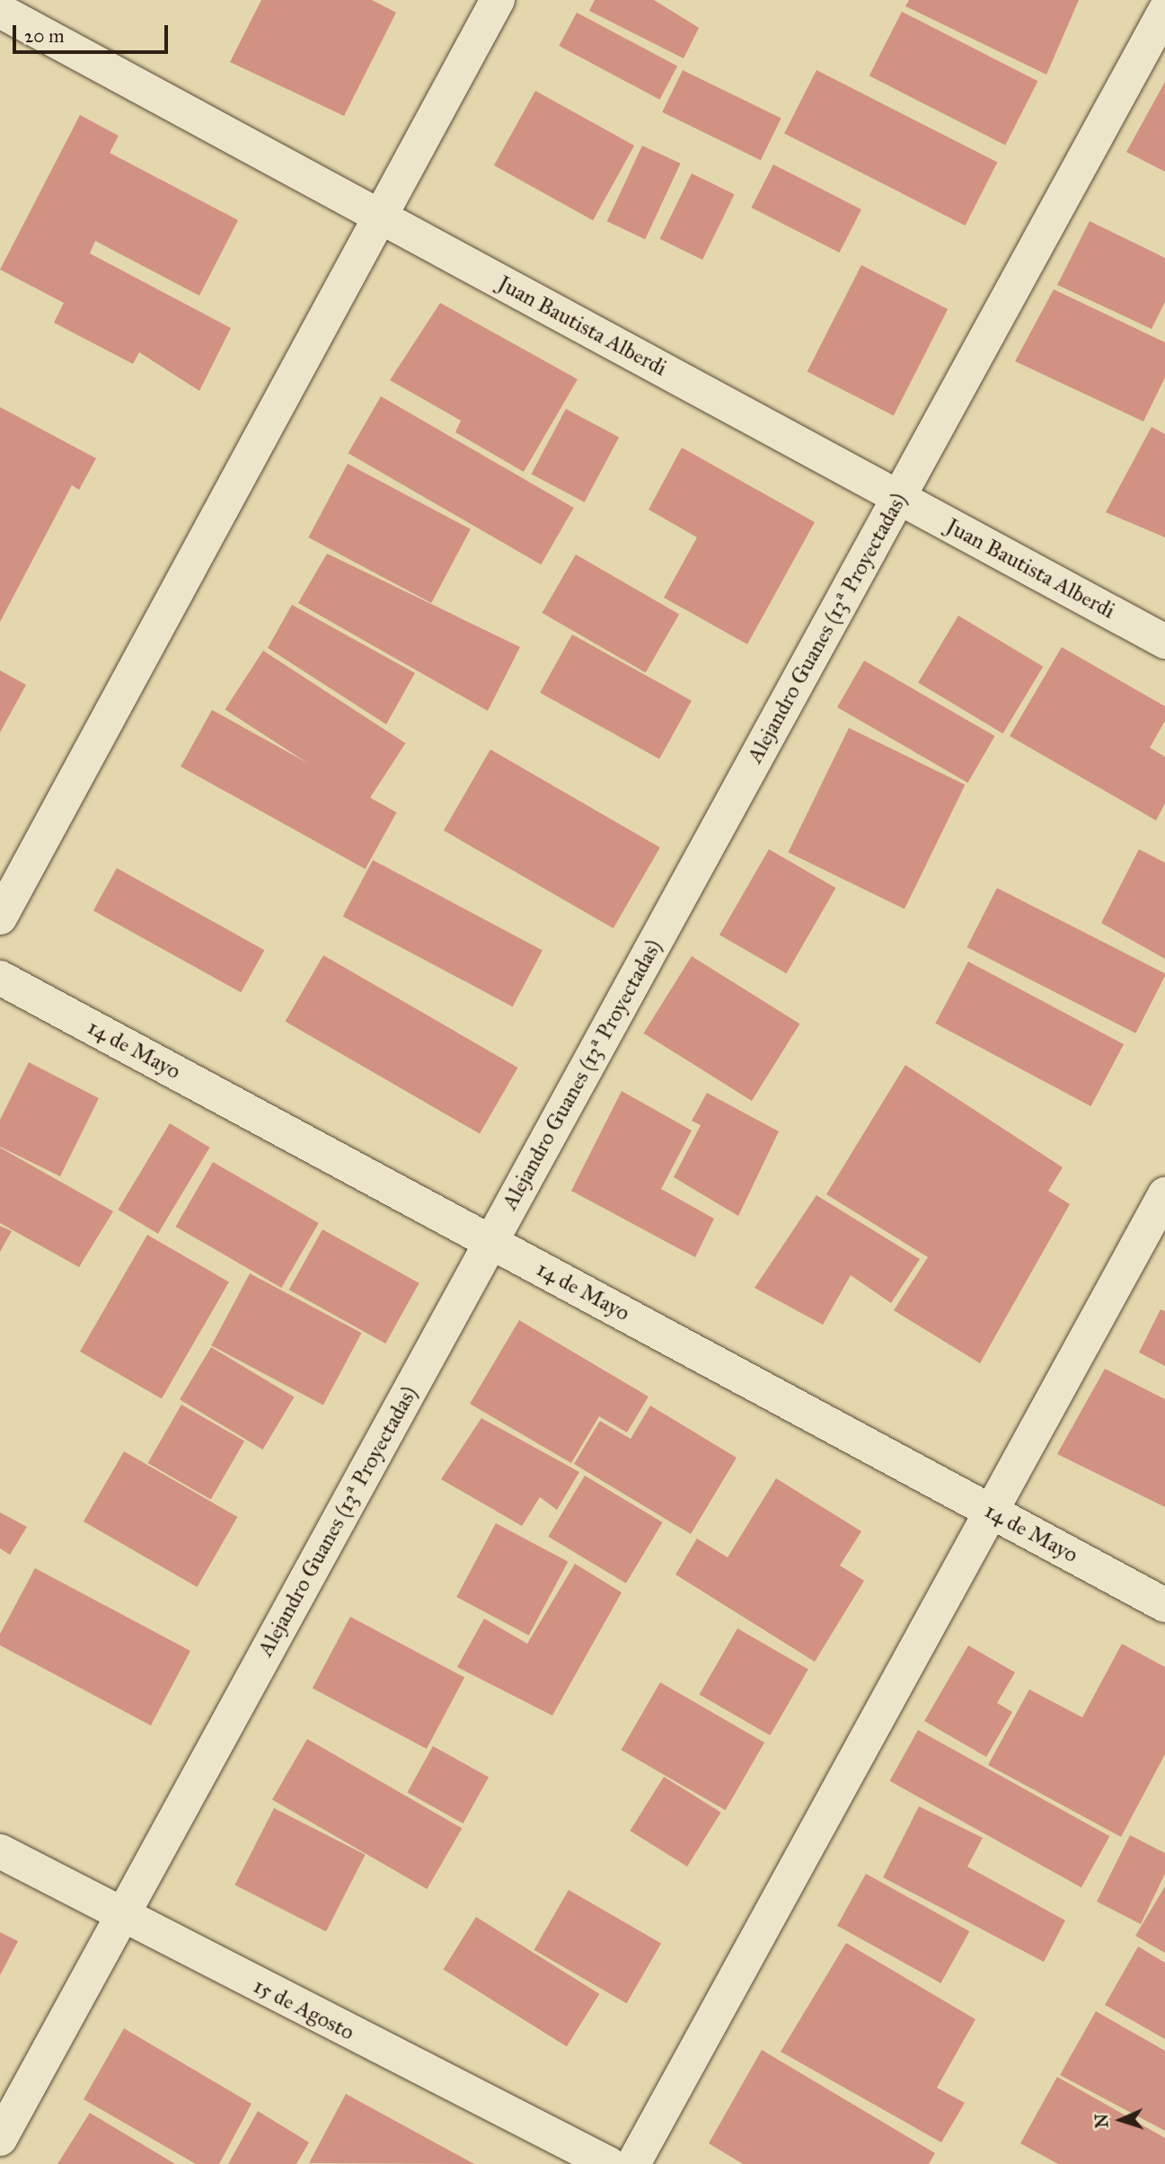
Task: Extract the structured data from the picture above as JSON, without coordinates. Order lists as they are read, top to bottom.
{
  "streets": {
    "street": [
      "Juan Bautista Alberdi",
      "Alejandro Guanes (13ª Proyectadas)",
      "14 de Mayo",
      "15 de Agosto"
    ]
  },
  "crossings": [
    ["Juan Bautista Alberdi", "Alejandro Guanes (13ª Proyectadas)"],
    ["Alejandro Guanes (13ª Proyectadas)", "14 de Mayo"],
    ["Alejandro Guanes (13ª Proyectadas)", "15 de Agosto"]
  ],
  "scale_bar": "20 m",
  "north": "left"
}
